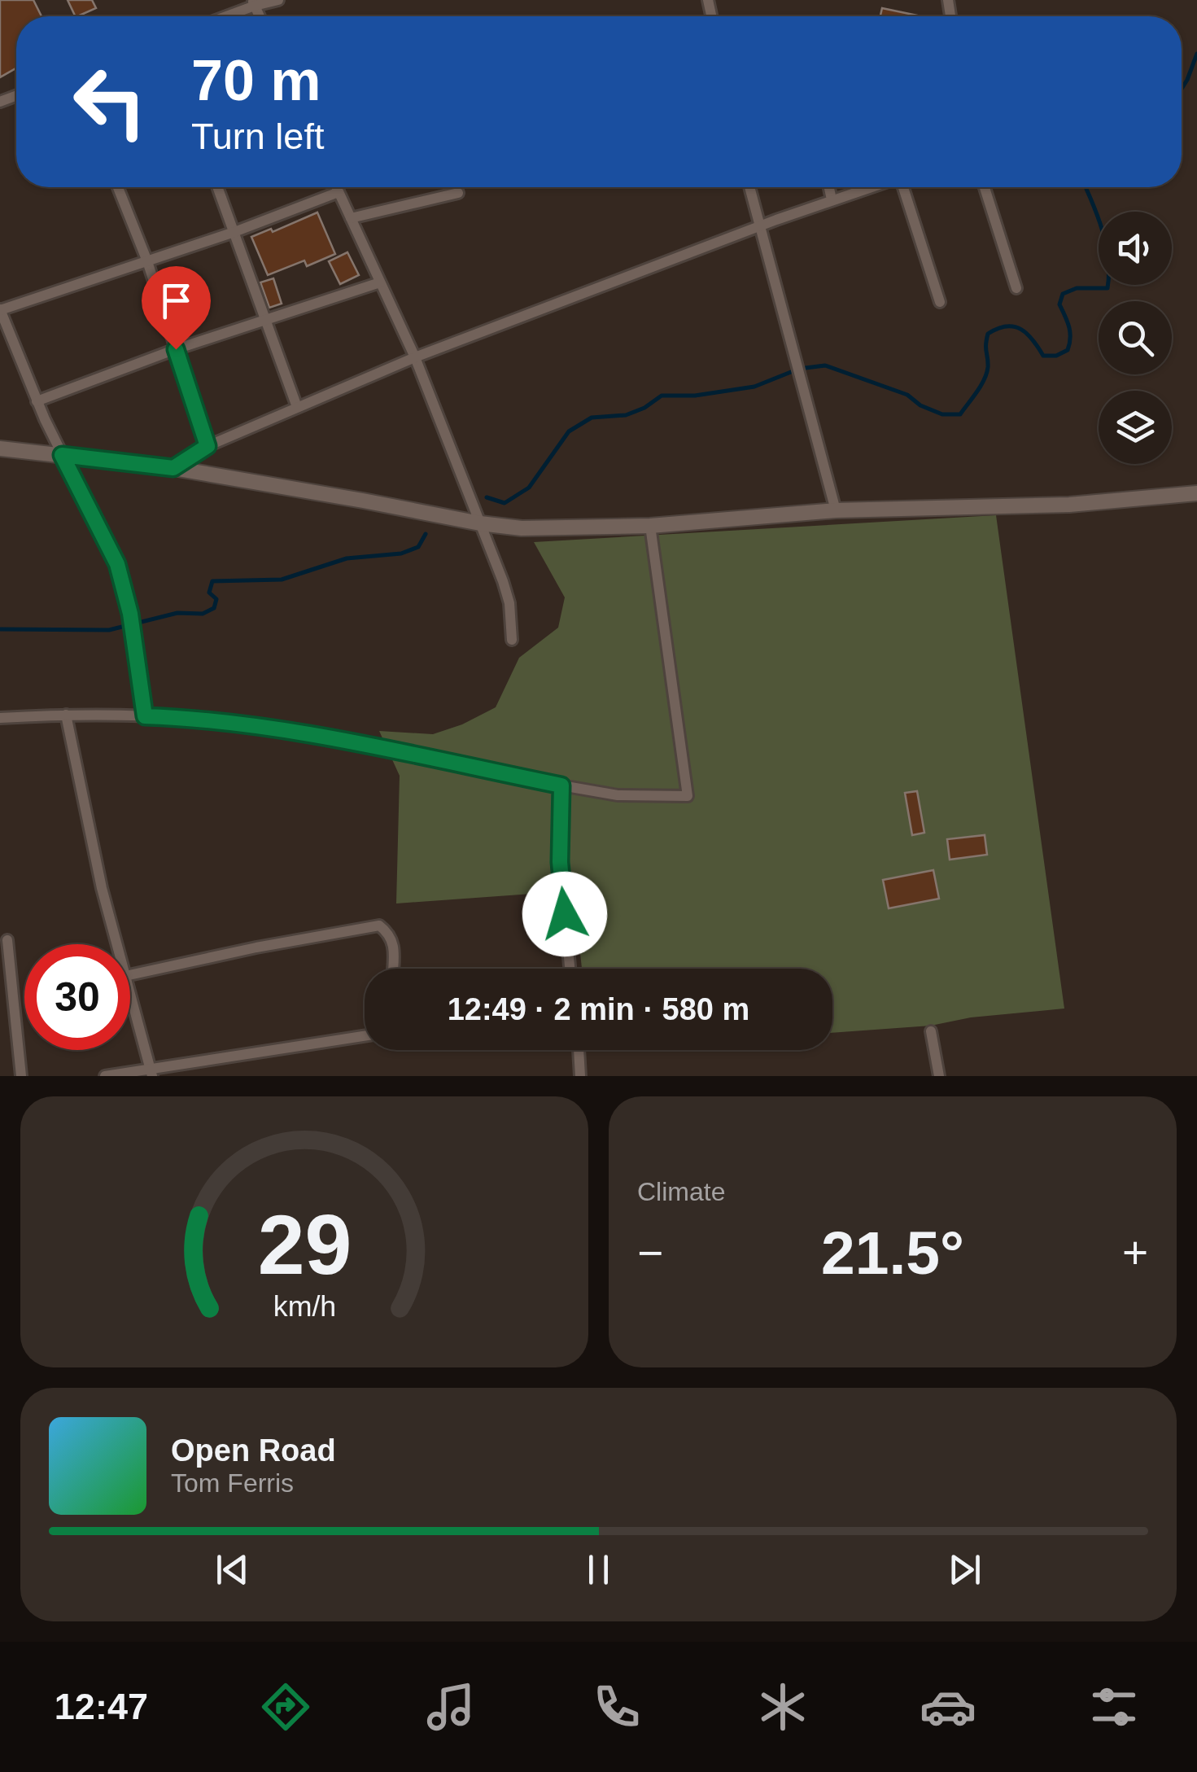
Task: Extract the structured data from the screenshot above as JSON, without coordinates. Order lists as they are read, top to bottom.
{
  "page": {
    "turn": ["70 m", "Turn left"],
    "limit": "30",
    "trip": "12:49 · 2 min · 580 m",
    "tile": "Climate",
    "heat": ["−", "21.5°", "+"],
    "song": ["Open Road", "Tom Ferris"],
    "tabs": "12:47",
    "gauge": ["29", "km/h"]
  }
}
